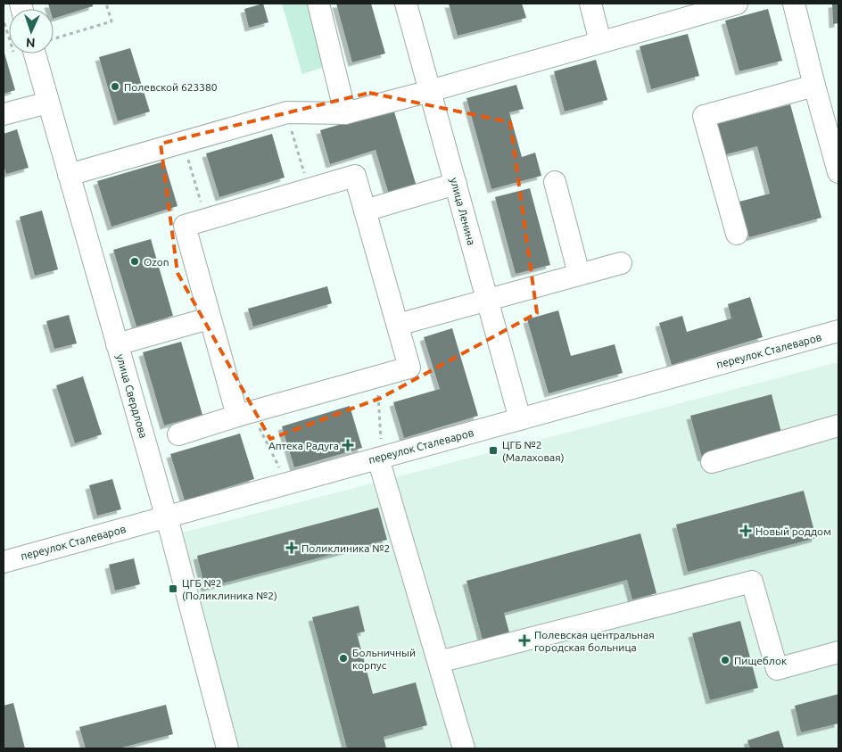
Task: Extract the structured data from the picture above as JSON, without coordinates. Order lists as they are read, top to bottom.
{
  "streets": {
    "street": ["улица Ленина", "переулок Сталеваров", "улица Свердлова"]
  },
  "crossings": [
    ["улица Ленина", "переулок Сталеваров"],
    ["переулок Сталеваров", "улица Свердлова"]
  ],
  "places": {
    "other": [
      "Полевской 623380",
      "Ozon",
      "Больничный корпус",
      "Пищеблок"
    ],
    "health": [
      "Аптека Радуга",
      "Новый роддом",
      "Поликлиника №2",
      "Полевская центральная городская больница"
    ],
    "transit": ["ЦГБ №2 (Малаховая)", "ЦГБ №2 (Поликлиника №2)"]
  },
  "north": "bottom"
}
